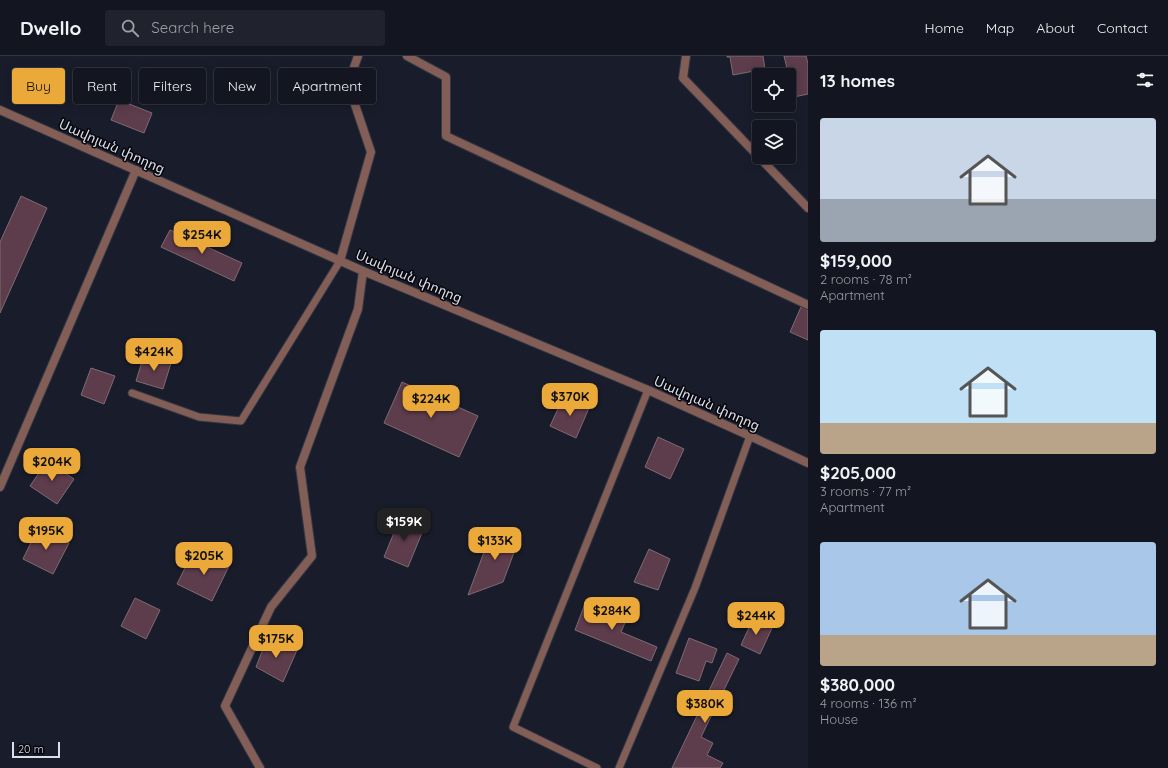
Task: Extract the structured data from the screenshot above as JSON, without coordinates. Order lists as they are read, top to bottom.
{
  "streets": {
    "street": ["Սավոյան փողոց"]
  },
  "scale_bar": "20 m",
  "page": {
    "header": "Dwello",
    "search": "Search here",
    "nav": [
      "Home",
      "Map",
      "About",
      "Contact"
    ],
    "heading": "13 homes",
    "chip": [
      "Buy",
      "Rent",
      "Filters",
      "New",
      "Apartment"
    ],
    "list": [
      {
        "name": "$159,000",
        "note": "2 rooms · 78 m² · Apartment"
      },
      {
        "name": "$205,000",
        "note": "3 rooms · 77 m² · Apartment"
      },
      {
        "name": "$380,000",
        "note": "4 rooms · 136 m² · House"
      }
    ],
    "price": [
      "$254K",
      "$424K",
      "$370K",
      "$224K",
      "$204K",
      "$159K",
      "$195K",
      "$133K",
      "$205K",
      "$284K",
      "$244K",
      "$175K",
      "$380K"
    ],
    "scale": "20 m"
  }
}
